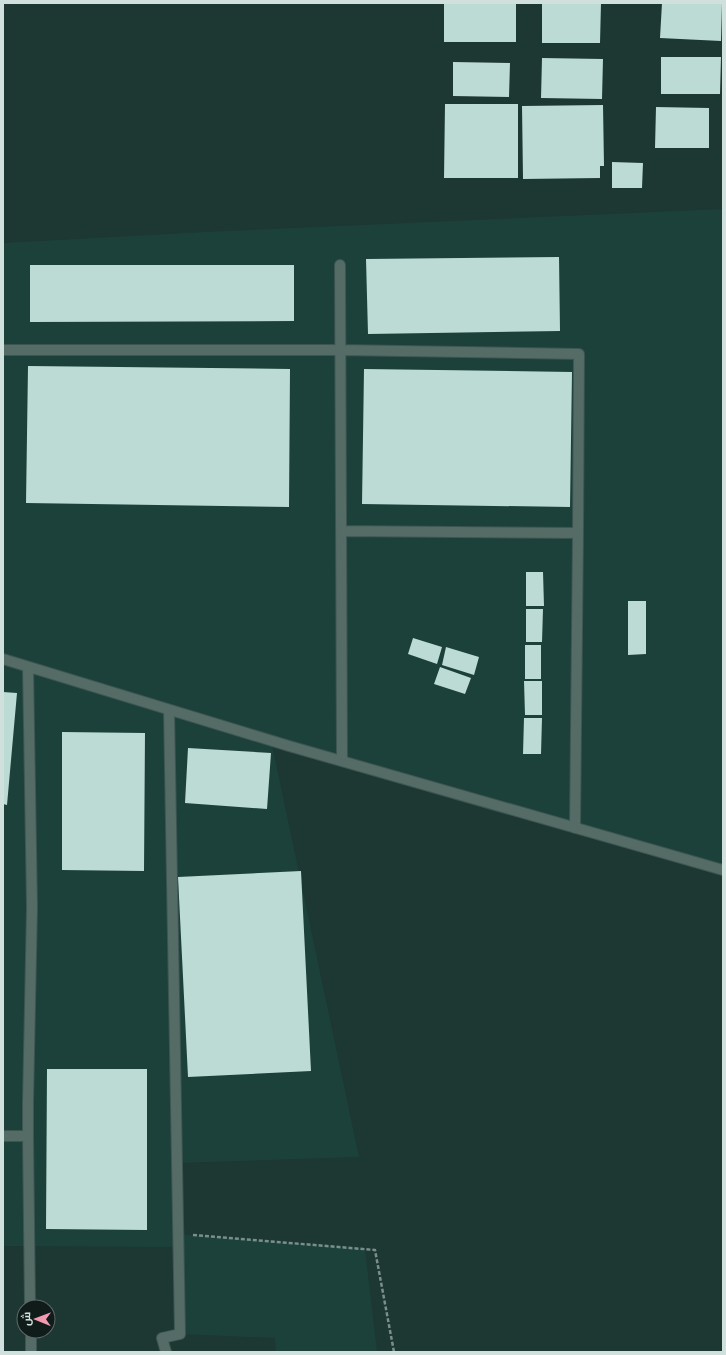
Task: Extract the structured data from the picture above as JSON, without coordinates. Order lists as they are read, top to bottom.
{
  "north": "left"
}
